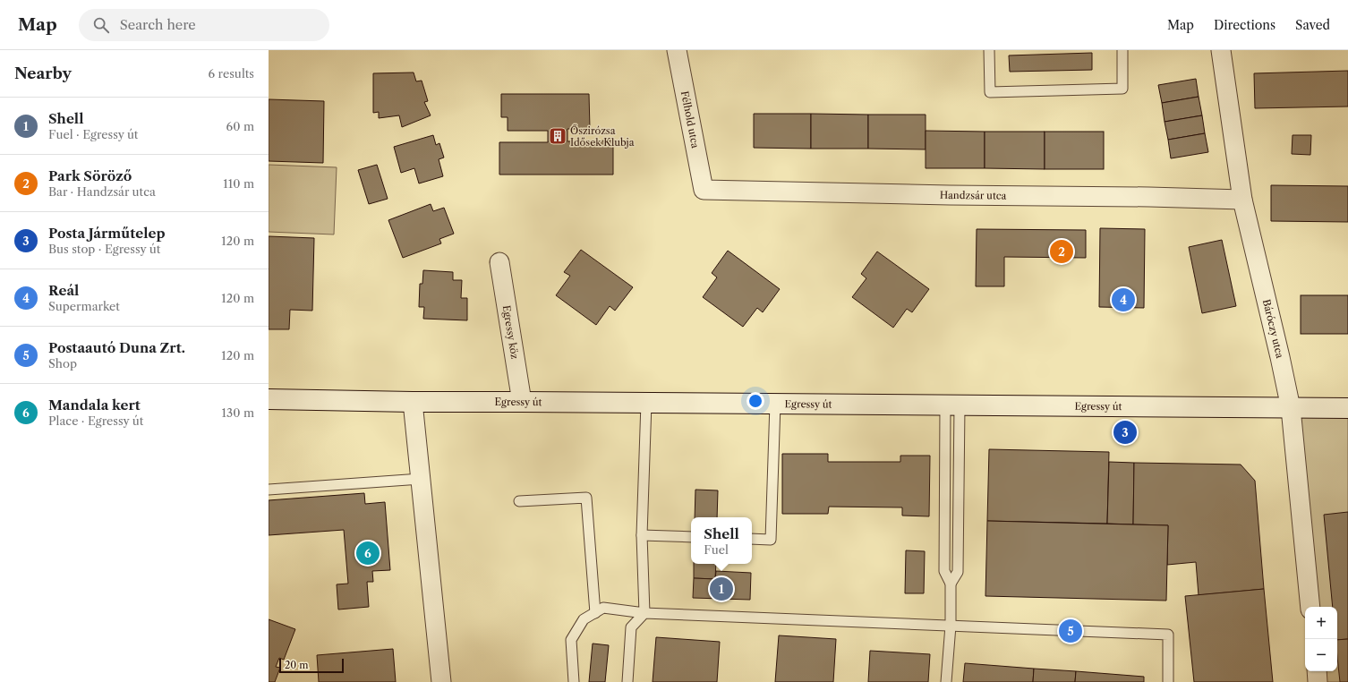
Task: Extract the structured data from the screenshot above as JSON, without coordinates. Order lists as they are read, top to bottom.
{
  "streets": {
    "street": [
      "Félhold utca",
      "Handzsár utca",
      "Báróczy utca",
      "Egressy köz",
      "Egressy út"
    ]
  },
  "crossings": [
    ["Félhold utca", "Handzsár utca"],
    ["Handzsár utca", "Báróczy utca"],
    ["Báróczy utca", "Egressy út"],
    ["Egressy köz", "Egressy út"]
  ],
  "places": {
    "building": ["Őszirózsa Idősek Klubja"]
  },
  "scale_bar": "20 m",
  "page": {
    "header": "Map",
    "search": "Search here",
    "nav": ["Map", "Directions", "Saved"],
    "heading": ["Nearby", "6 results"],
    "list": [
      {
        "mark": "1",
        "name": "Shell",
        "note": "Fuel · Egressy út",
        "value": "60 m"
      },
      {
        "mark": "2",
        "name": "Park Söröző",
        "note": "Bar · Handzsár utca",
        "value": "110 m"
      },
      {
        "mark": "3",
        "name": "Posta Járműtelep",
        "note": "Bus stop · Egressy út",
        "value": "120 m"
      },
      {
        "mark": "4",
        "name": "Reál",
        "note": "Supermarket",
        "value": "120 m"
      },
      {
        "mark": "5",
        "name": "Postaautó Duna Zrt.",
        "note": "Shop",
        "value": "120 m"
      },
      {
        "mark": "6",
        "name": "Mandala kert",
        "note": "Place · Egressy út",
        "value": "130 m"
      }
    ],
    "pins": [
      "2",
      "4",
      "3",
      "6",
      "1",
      "5"
    ],
    "popup": ["Shell", "Fuel"],
    "map_buttons": ["+", "−"],
    "scale": "20 m"
  }
}
